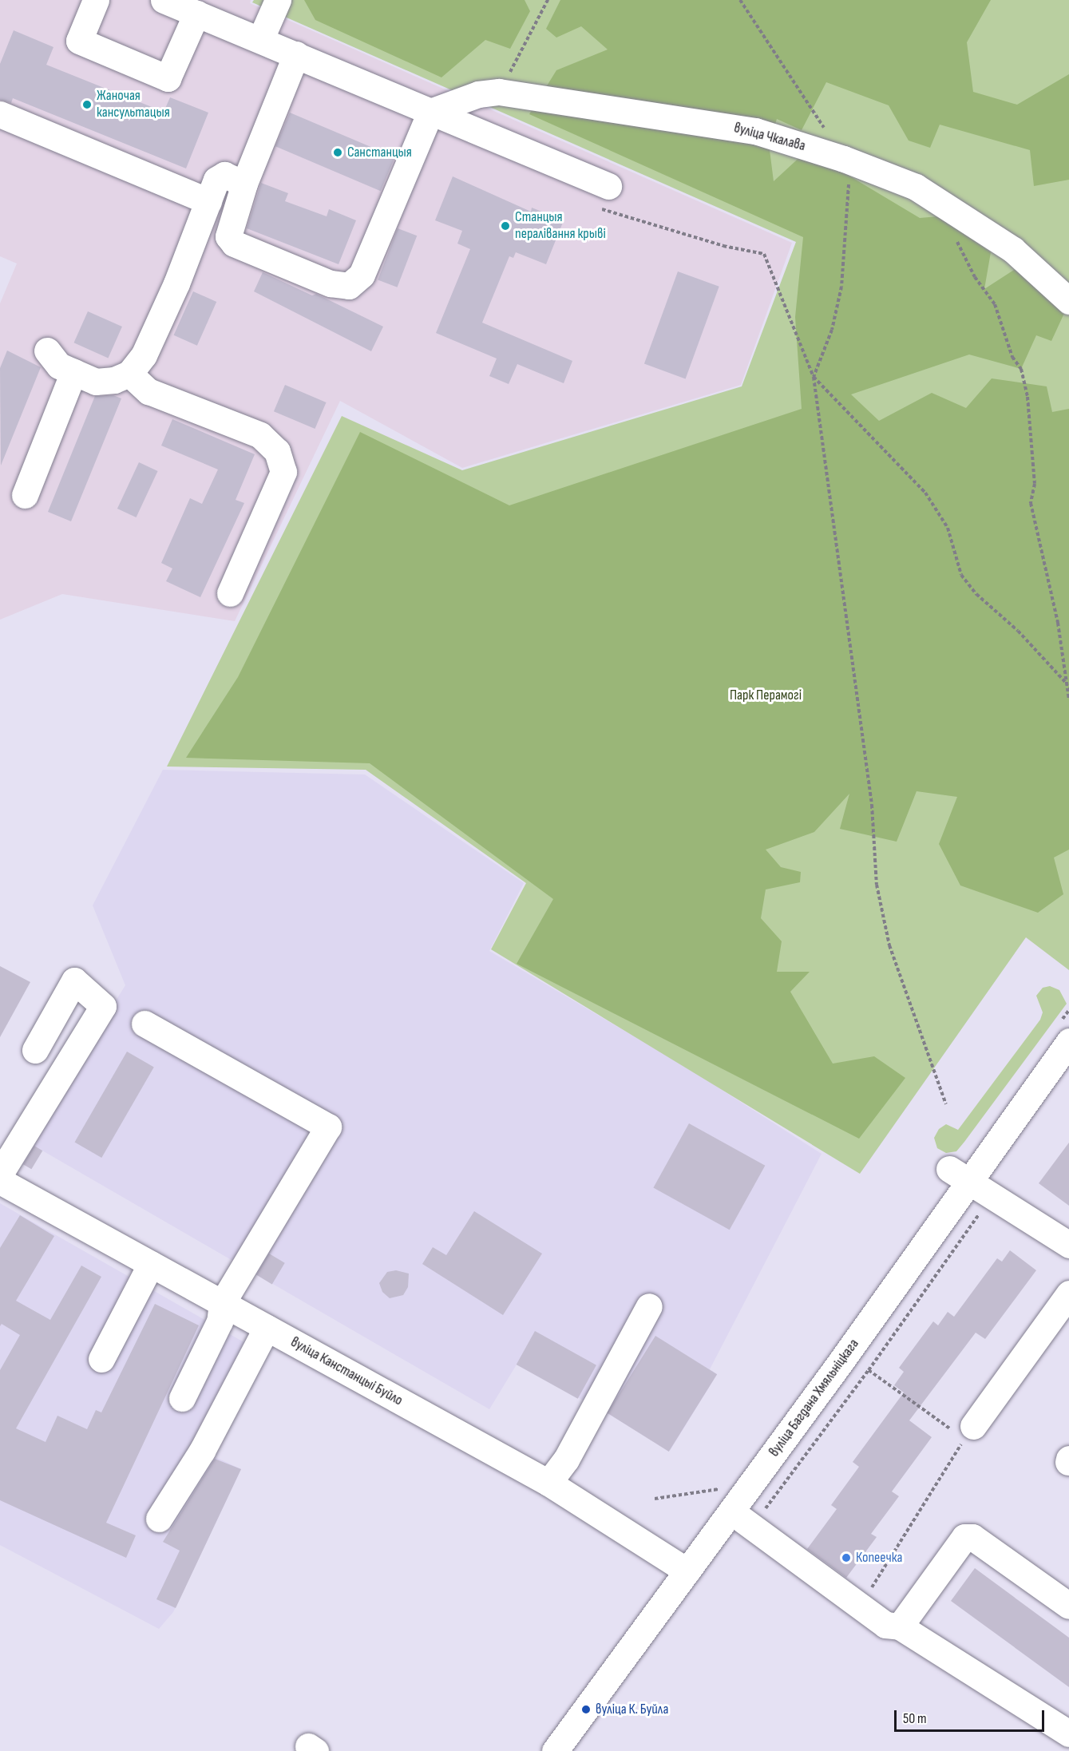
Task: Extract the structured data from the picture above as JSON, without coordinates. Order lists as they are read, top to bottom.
{
  "streets": {
    "street": ["вуліца Чкалава", "вуліца Канстанцыі Буйло", "вуліца Багдана Хмяльніцкага"]
  },
  "crossings": [
    ["вуліца Канстанцыі Буйло", "вуліца Багдана Хмяльніцкага"]
  ],
  "parks": ["Парк Перамогі"],
  "places": [
    "Жаночая кансультацыя",
    "Санстанцыя",
    "Станцыя пералівання крыві",
    "Копеечка",
    "вуліца К. Буйла"
  ],
  "scale_bar": "50 m"
}
